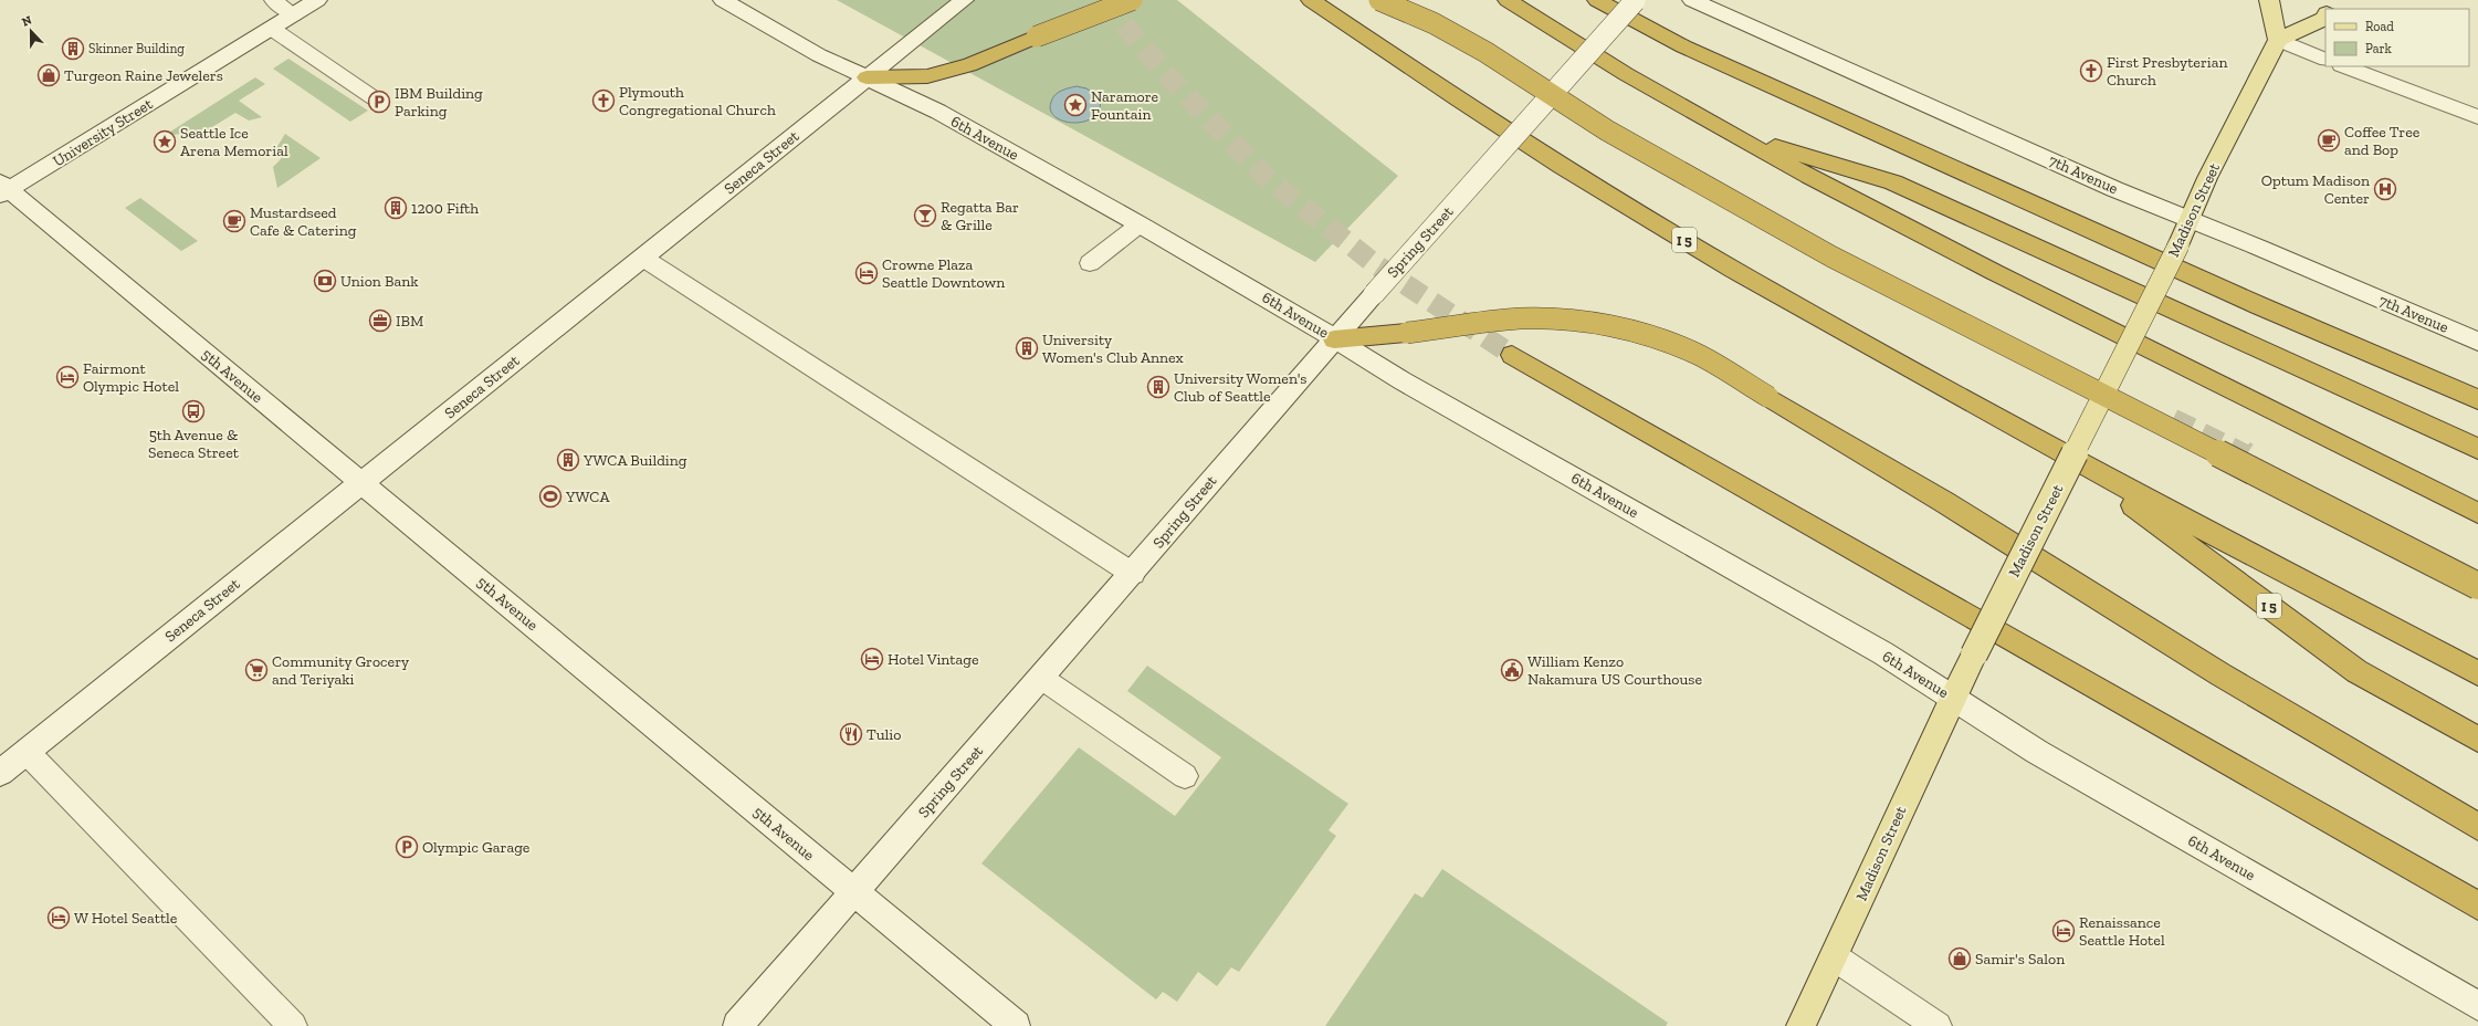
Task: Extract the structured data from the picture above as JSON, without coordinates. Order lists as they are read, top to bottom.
{
  "streets": {
    "highway": ["I 5"],
    "main road": ["Madison Street"],
    "street": [
      "University Street",
      "6th Avenue",
      "Seneca Street",
      "7th Avenue",
      "Spring Street",
      "5th Avenue"
    ]
  },
  "crossings": [
    ["University Street", "5th Avenue"],
    ["6th Avenue", "Seneca Street"],
    ["6th Avenue", "Madison Street"],
    ["6th Avenue", "Spring Street"],
    ["Seneca Street", "5th Avenue"],
    ["7th Avenue", "Madison Street"],
    ["Spring Street", "5th Avenue"]
  ],
  "places": {
    "building": [
      "Skinner Building",
      "1200 Fifth",
      "University Women's Club Annex",
      "University Women's Club of Seattle",
      "YWCA Building"
    ],
    "church": ["First Presbyterian Church", "Plymouth Congregational Church"],
    "shop": ["Turgeon Raine Jewelers", "Samir's Salon"],
    "parking": ["IBM Building Parking", "Olympic Garage"],
    "place": ["Naramore Fountain", "Seattle Ice Arena Memorial"],
    "cafe": ["Coffee Tree and Bop", "Mustardseed Cafe & Catering"],
    "hospital": ["Optum Madison Center"],
    "bar": ["Regatta Bar & Grille"],
    "hotel": [
      "Crowne Plaza Seattle Downtown",
      "Fairmont Olympic Hotel",
      "Hotel Vintage",
      "W Hotel Seattle",
      "Renaissance Seattle Hotel"
    ],
    "bank": ["Union Bank"],
    "office": ["IBM"],
    "bus stop": ["5th Avenue & Seneca Street"],
    "sports": ["YWCA"],
    "supermarket": ["Community Grocery and Teriyaki"],
    "public building": ["William Kenzo Nakamura US Courthouse"],
    "restaurant": ["Tulio"]
  },
  "legend": ["Road", "Park"],
  "north": "top"
}
